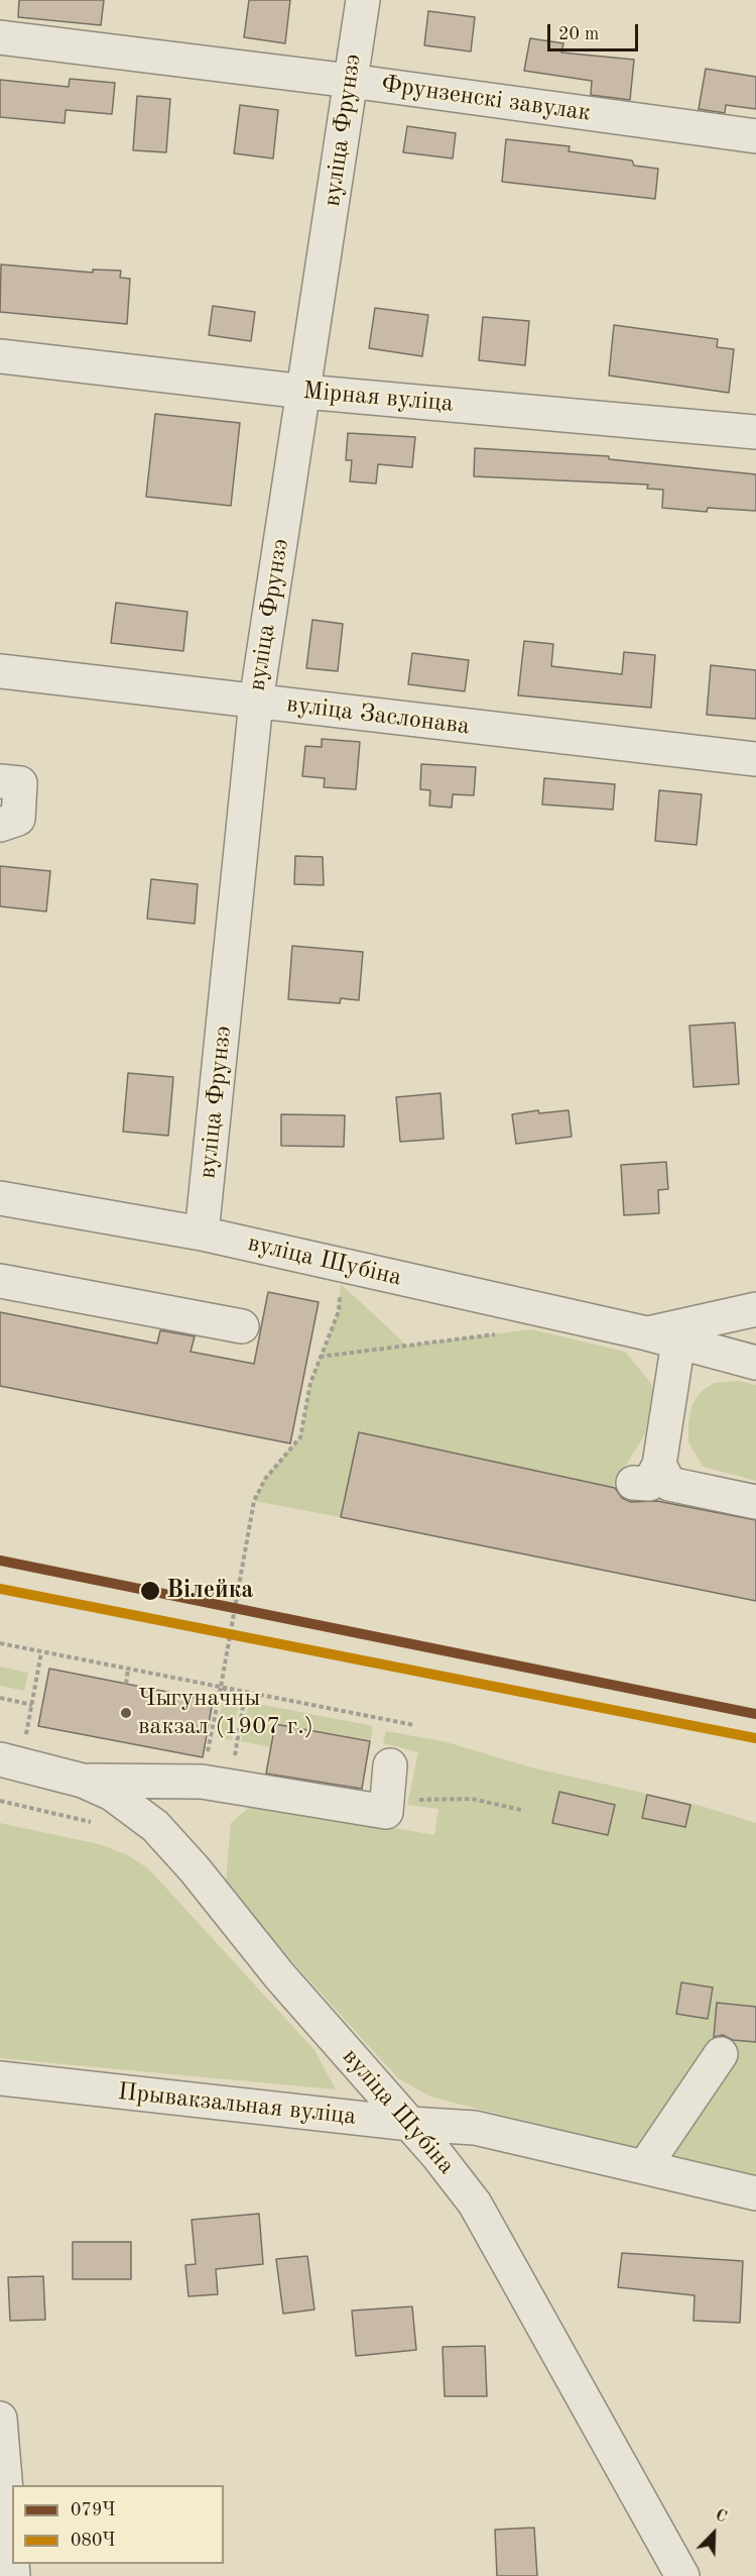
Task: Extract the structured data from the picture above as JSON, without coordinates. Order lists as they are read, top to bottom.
{
  "streets": {
    "street": [
      "Фрунзенскі завулак",
      "вуліца Фрунзэ",
      "Мірная вуліца",
      "вуліца Заслонава",
      "вуліца Шубіна",
      "Прывакзальная вуліца"
    ]
  },
  "crossings": [
    ["Фрунзенскі завулак", "вуліца Фрунзэ"],
    ["вуліца Фрунзэ", "Мірная вуліца"],
    ["вуліца Фрунзэ", "вуліца Заслонава"],
    ["вуліца Фрунзэ", "вуліца Шубіна"],
    ["вуліца Шубіна", "Прывакзальная вуліца"]
  ],
  "places": ["Вілейка", "Чыгуначны вакзал (1907 г.)"],
  "lines": ["transit line 079Ч", "transit line 080Ч"],
  "legend": ["079Ч", "080Ч"],
  "scale_bar": "20 m",
  "north": "top right"
}
